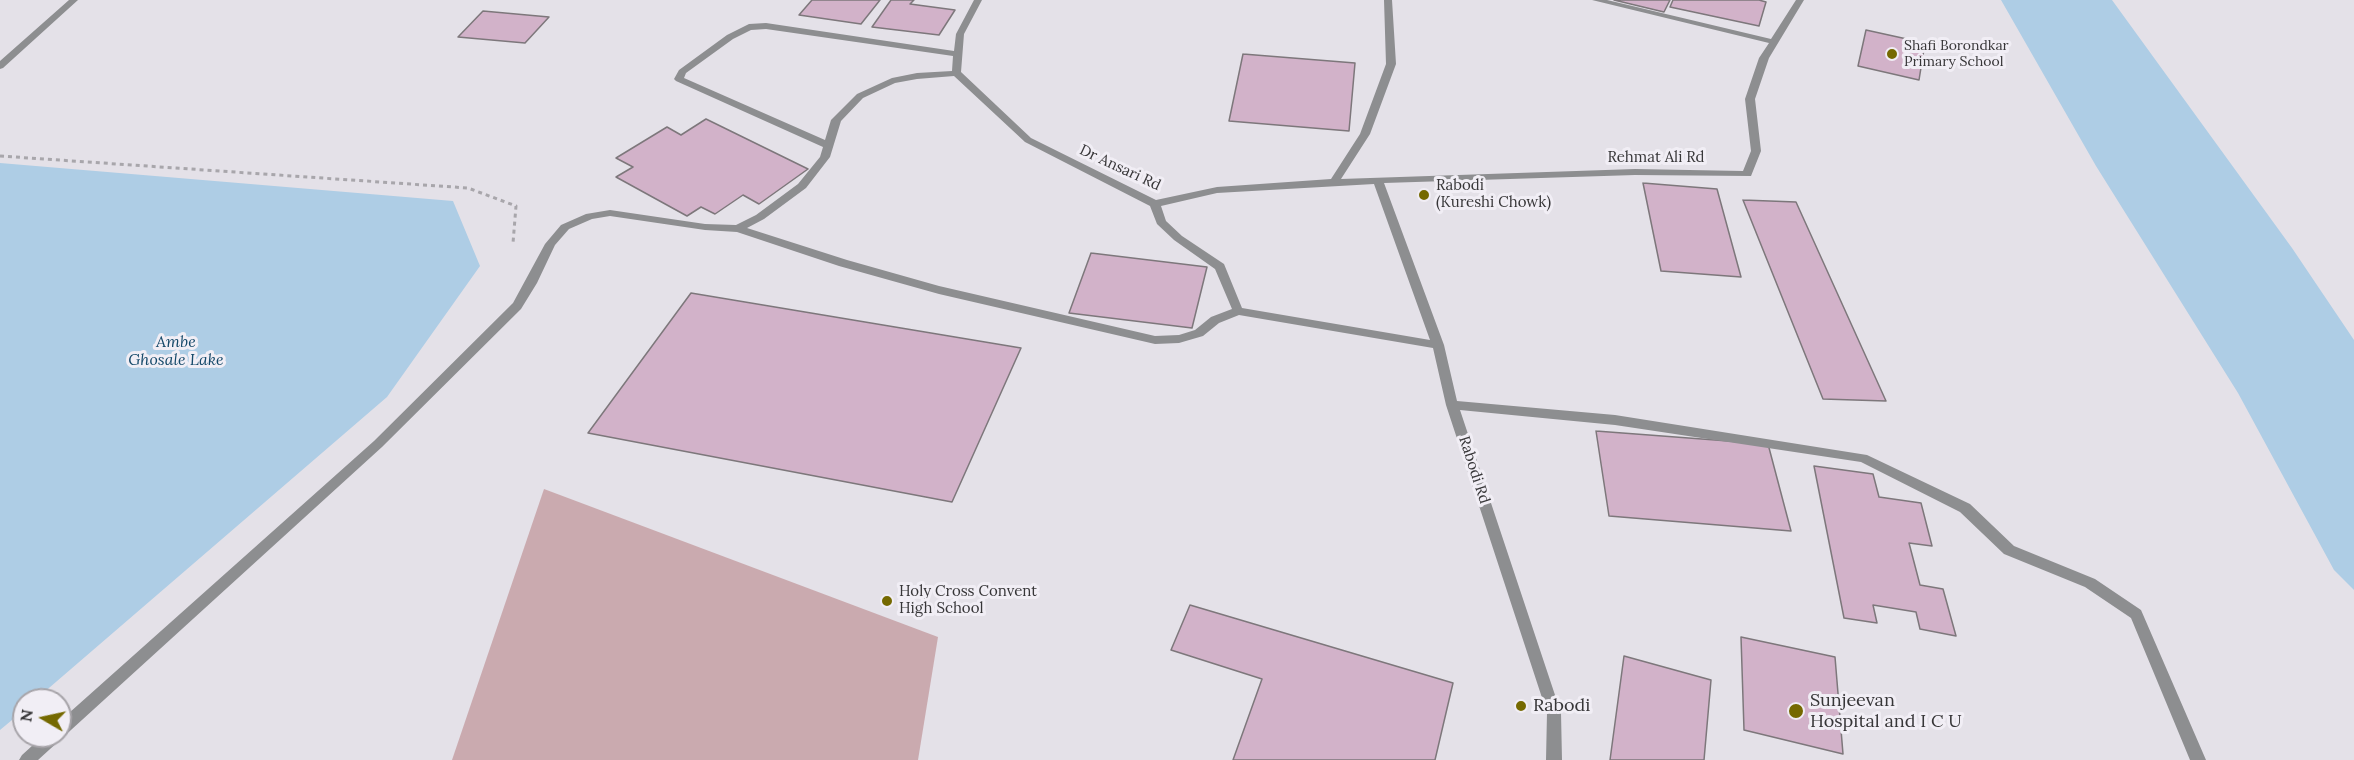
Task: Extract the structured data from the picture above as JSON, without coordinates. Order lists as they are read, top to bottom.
{
  "streets": {
    "street": ["Rehmat Ali Rd", "Dr Ansari Rd", "Rabodi Rd"]
  },
  "crossings": [
    ["Rehmat Ali Rd", "Dr Ansari Rd"],
    ["Rehmat Ali Rd", "Rabodi Rd"],
    ["Dr Ansari Rd", "Rabodi Rd"]
  ],
  "water": ["Ambe Ghosale Lake"],
  "places": [
    "Shafi Borondkar Primary School",
    "Rabodi (Kureshi Chowk)",
    "Holy Cross Convent High School",
    "Rabodi",
    "Sunjeevan Hospital and I C U"
  ],
  "north": "left"
}
